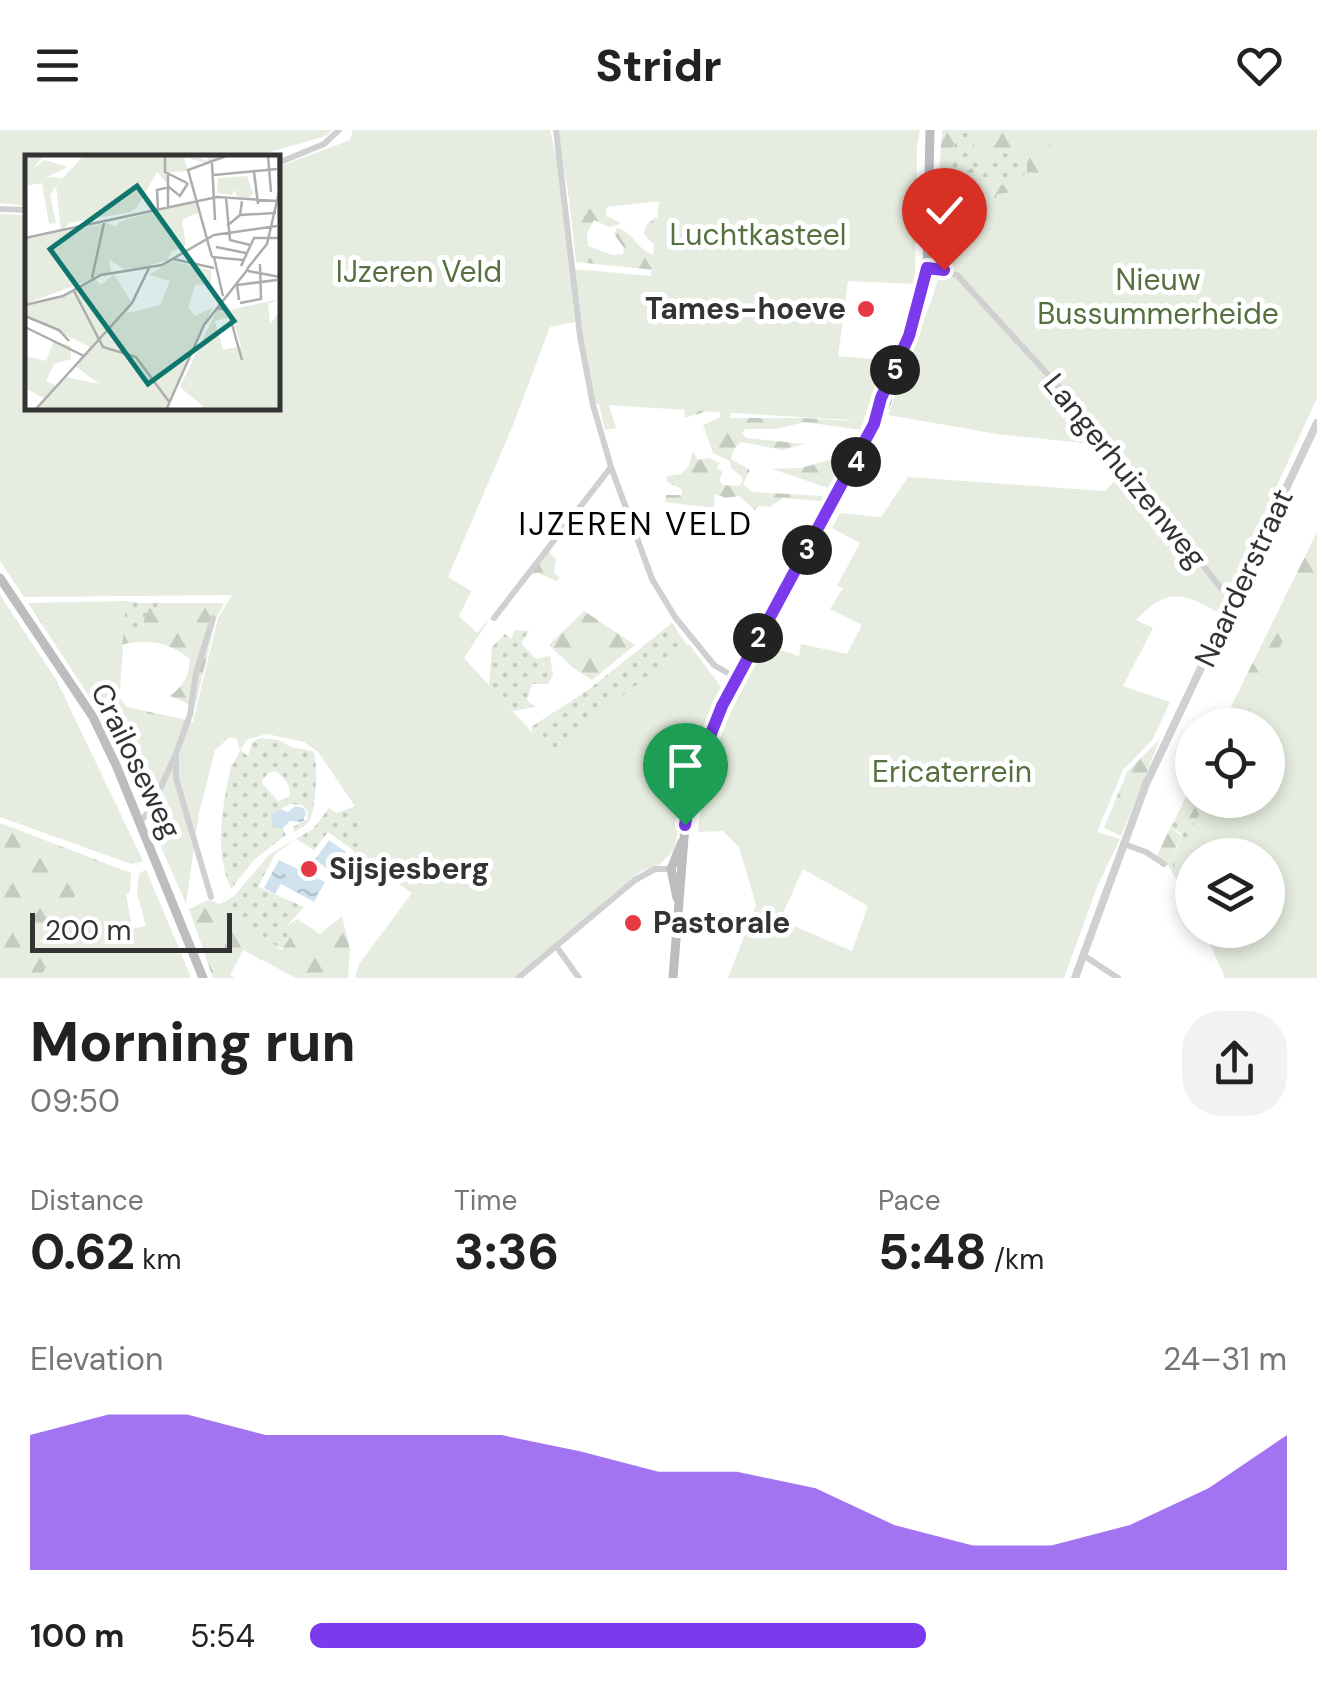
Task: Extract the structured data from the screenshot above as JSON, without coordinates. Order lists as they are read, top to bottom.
{
  "streets": {
    "main road": ["Crailoseweg"],
    "street": ["Langerhuizenweg", "Naarderstraat"]
  },
  "crossings": [
    ["Langerhuizenweg", "Naarderstraat"]
  ],
  "districts": ["IJZEREN VELD"],
  "parks": [
    "Luchtkasteel",
    "IJzeren Veld",
    "Nieuw Bussummerheide",
    "Ericaterrein"
  ],
  "places": ["Tames-hoeve", "Sijsjesberg", "Pastorale"],
  "scale_bar": "200 m",
  "page": {
    "header": "Stridr",
    "pins": [
      "5",
      "4",
      "3",
      "2"
    ],
    "scale": "200 m",
    "heading": ["Morning run", "09:50"],
    "stats": [
      ["Distance", "0.62 km"],
      ["Time", "3:36"],
      ["Pace", "5:48 /km"]
    ],
    "chart": ["Elevation", "24–31 m"],
    "list": [
      {
        "name": "100 m",
        "note": "5:54"
      }
    ]
  }
}
